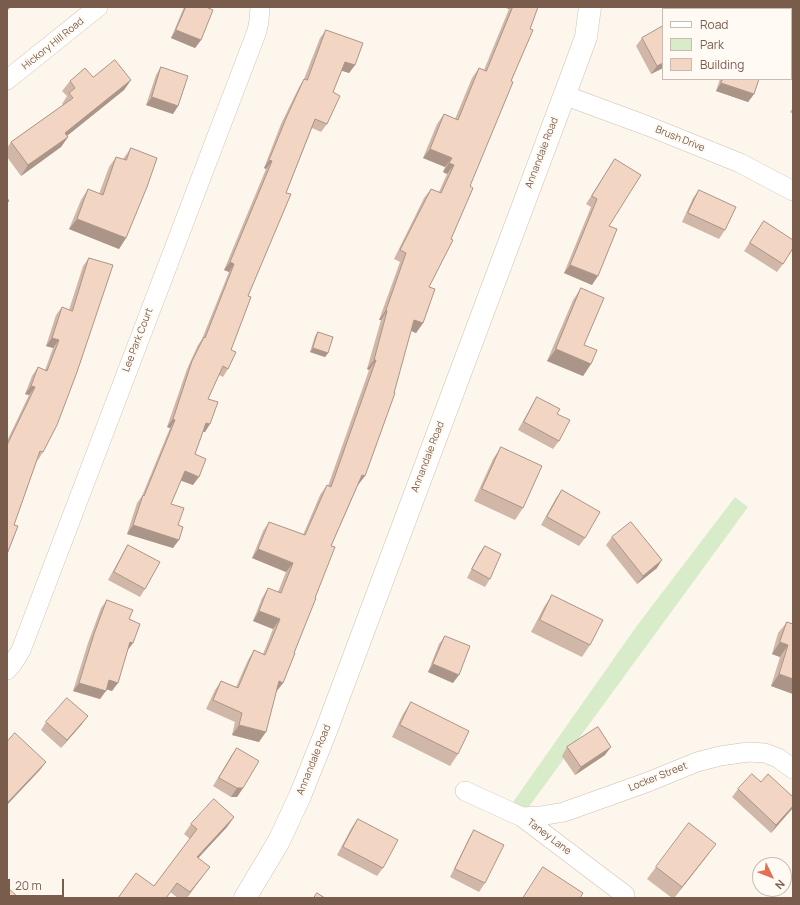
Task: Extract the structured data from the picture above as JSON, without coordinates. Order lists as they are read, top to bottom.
{
  "streets": {
    "main road": ["Annandale Road"],
    "street": [
      "Hickory Hill Road",
      "Brush Drive",
      "Lee Park Court",
      "Locker Street",
      "Taney Lane"
    ]
  },
  "crossings": [
    ["Brush Drive", "Annandale Road"],
    ["Locker Street", "Taney Lane"]
  ],
  "legend": ["Road", "Park", "Building"],
  "scale_bar": "20 m",
  "north": "bottom right"
}
